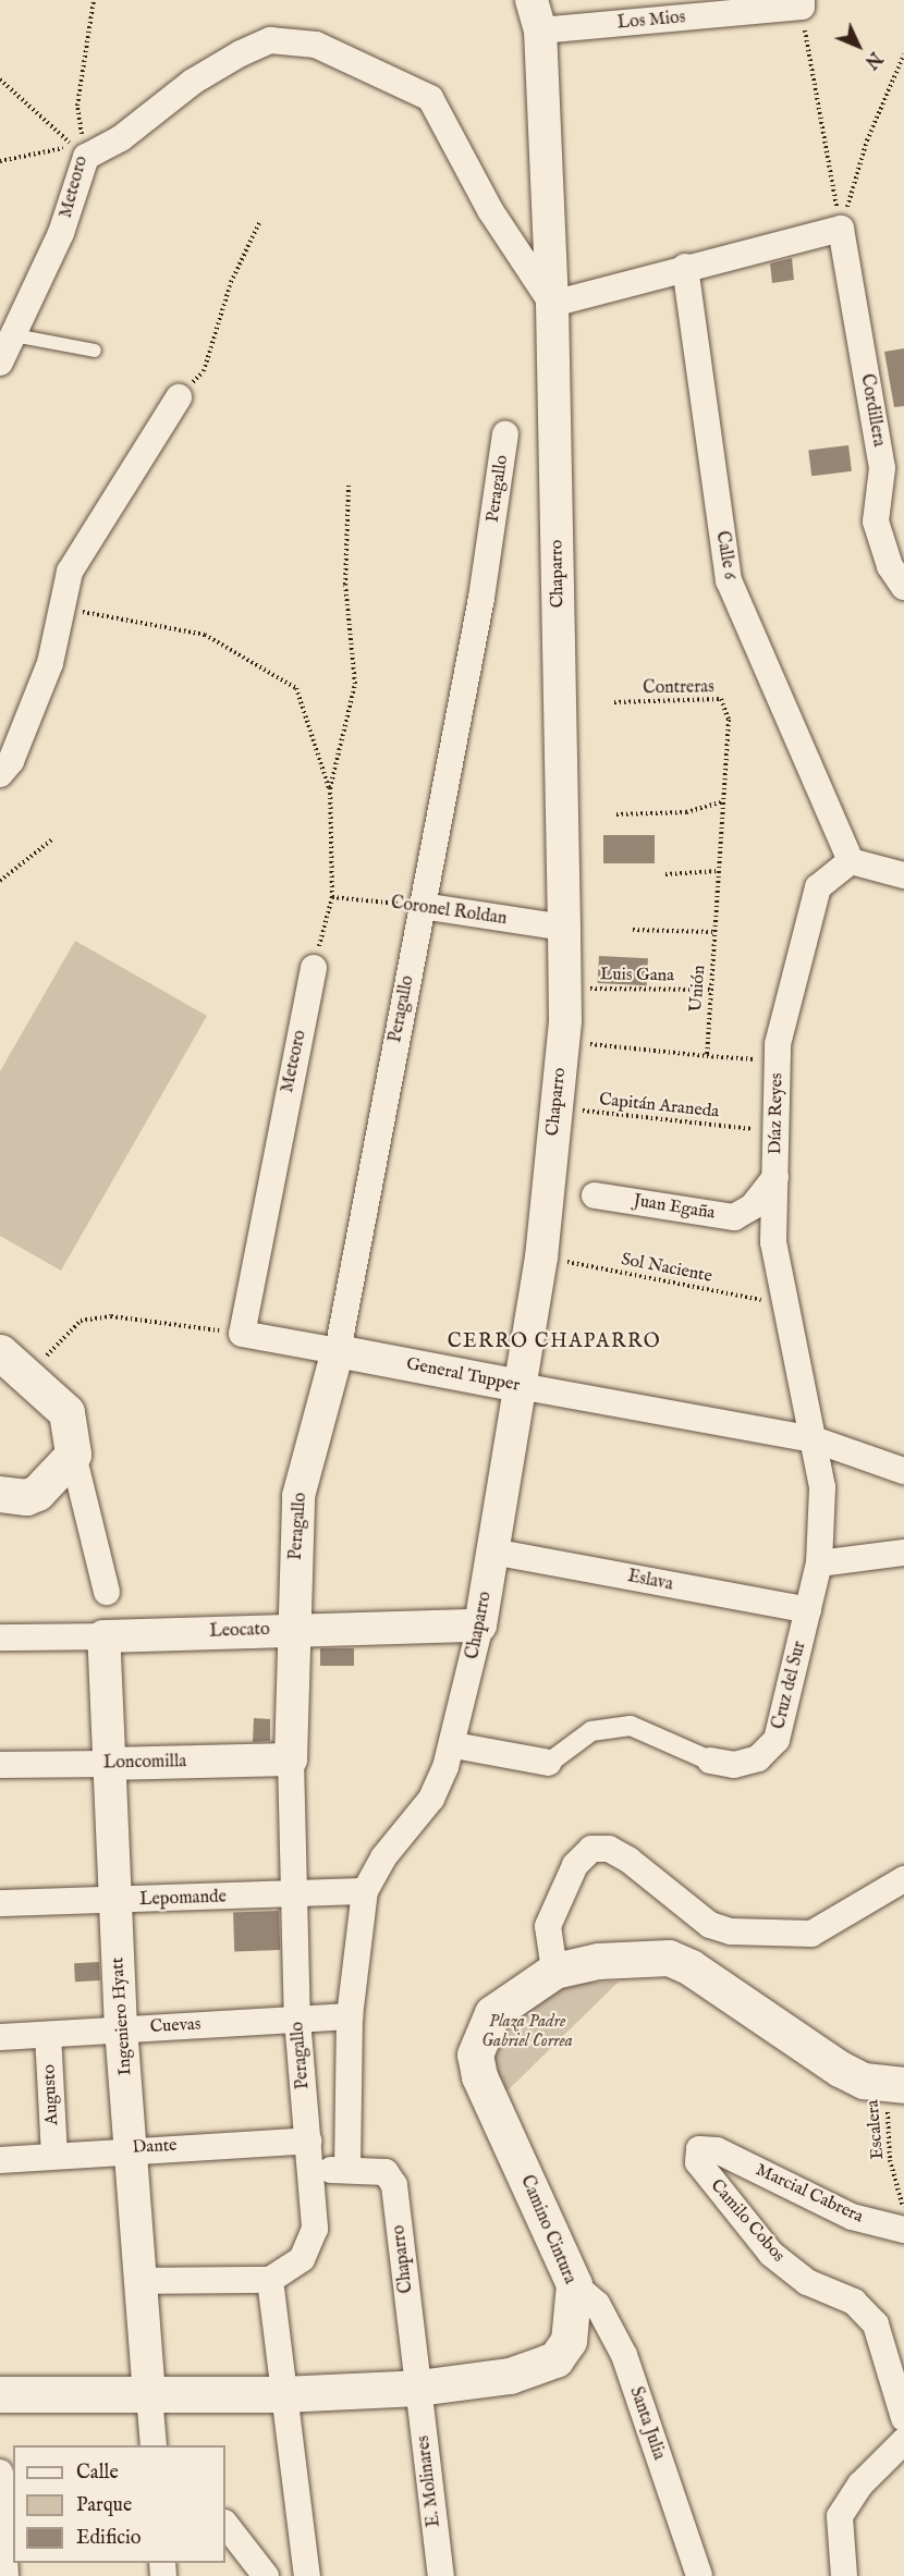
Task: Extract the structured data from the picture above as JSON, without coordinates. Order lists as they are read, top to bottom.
{
  "streets": {
    "main road": ["Camino Cintura"],
    "street": [
      "Los Mios",
      "Meteoro",
      "Cordillera",
      "Peragallo",
      "Calle 6",
      "Chaparro",
      "Coronel Roldan",
      "Díaz Reyes",
      "Juan Egaña",
      "General Tupper",
      "Eslava",
      "Leocato",
      "Cruz del Sur",
      "Loncomilla",
      "Lepomande",
      "Ingeniero Hyatt",
      "Cuevas",
      "Augusto",
      "Dante",
      "Marcial Cabrera",
      "Camilo Cobos",
      "Santa Julia",
      "E. Molinares"
    ],
    "path": [
      "Contreras",
      "Luis Gana",
      "Unión",
      "Capitán Araneda",
      "Sol Naciente",
      "Escalera"
    ]
  },
  "crossings": [
    ["Los Mios", "Chaparro"],
    ["Meteoro", "General Tupper"],
    ["Peragallo", "Chaparro"],
    ["Peragallo", "Coronel Roldan"],
    ["Peragallo", "General Tupper"],
    ["Peragallo", "Leocato"],
    ["Peragallo", "Loncomilla"],
    ["Peragallo", "Lepomande"],
    ["Peragallo", "Cuevas"],
    ["Peragallo", "Dante"],
    ["Calle 6", "Díaz Reyes"],
    ["Chaparro", "Coronel Roldan"],
    ["Chaparro", "Luis Gana"],
    ["Chaparro", "Capitán Araneda"],
    ["Chaparro", "Sol Naciente"],
    ["Chaparro", "General Tupper"],
    ["Chaparro", "Eslava"],
    ["Chaparro", "Leocato"],
    ["Chaparro", "Cruz del Sur"],
    ["Chaparro", "Lepomande"],
    ["Chaparro", "Cuevas"],
    ["Chaparro", "Camino Cintura"],
    ["Chaparro", "E. Molinares"],
    ["Contreras", "Unión"],
    ["Luis Gana", "Unión"],
    ["Díaz Reyes", "Juan Egaña"],
    ["Díaz Reyes", "Sol Naciente"],
    ["Díaz Reyes", "General Tupper"],
    ["Díaz Reyes", "Cruz del Sur"],
    ["General Tupper", "Cruz del Sur"],
    ["Eslava", "Cruz del Sur"],
    ["Leocato", "Ingeniero Hyatt"],
    ["Loncomilla", "Ingeniero Hyatt"],
    ["Lepomande", "Ingeniero Hyatt"],
    ["Ingeniero Hyatt", "Cuevas"],
    ["Ingeniero Hyatt", "Dante"],
    ["Ingeniero Hyatt", "Camino Cintura"],
    ["Cuevas", "Augusto"],
    ["Augusto", "Dante"],
    ["Escalera", "Camino Cintura"],
    ["Marcial Cabrera", "Camilo Cobos"],
    ["Camino Cintura", "Santa Julia"],
    ["Camino Cintura", "E. Molinares"]
  ],
  "districts": ["CERRO CHAPARRO"],
  "parks": ["Plaza Padre Gabriel Correa"],
  "legend": ["Calle", "Parque", "Edificio"],
  "north": "bottom right"
}
